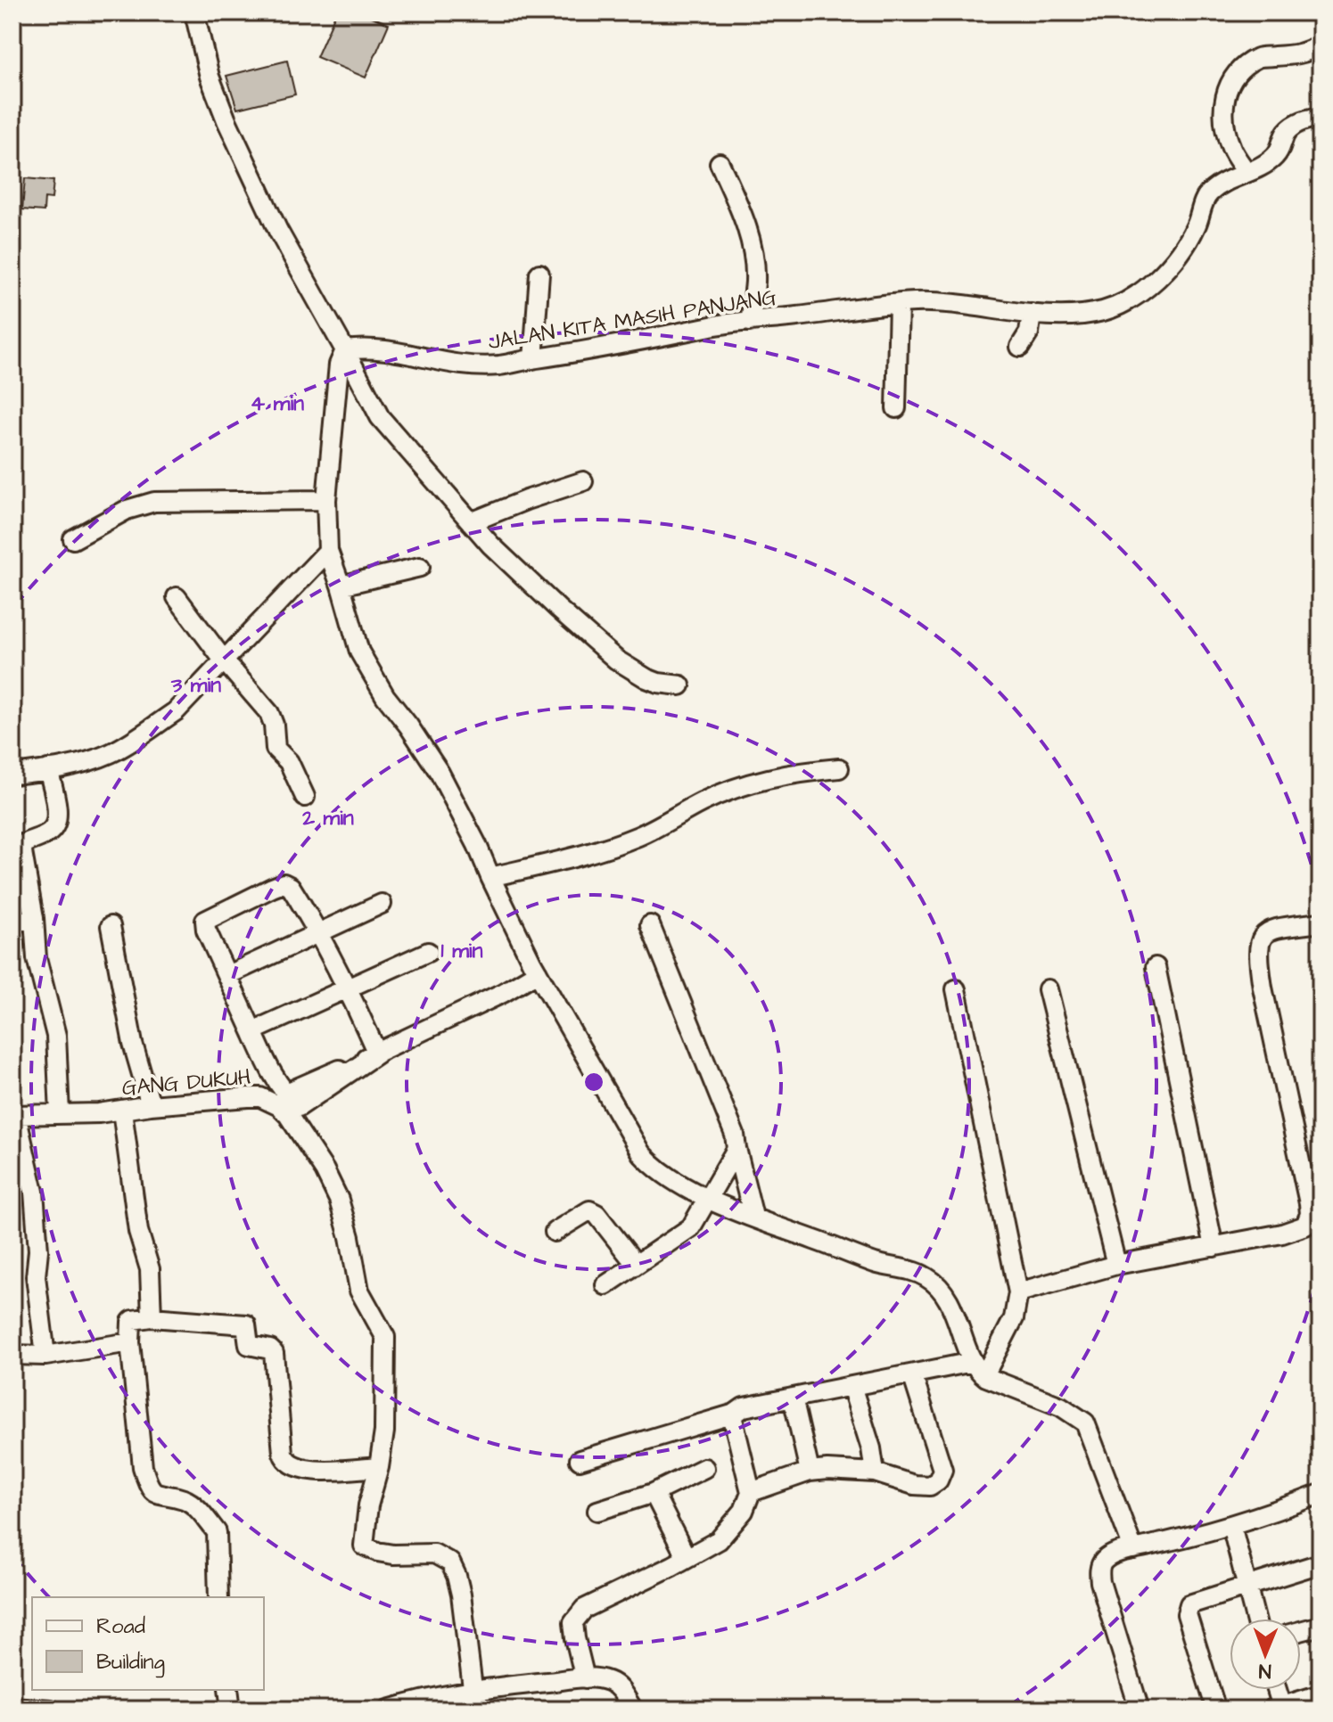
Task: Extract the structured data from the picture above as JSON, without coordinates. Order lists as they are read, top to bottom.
{
  "streets": {
    "street": ["JALAN KITA MASIH PANJANG", "GANG DUKUH"]
  },
  "legend": ["Road", "Building"],
  "north": "bottom",
  "rings": [
    "4 min",
    "3 min",
    "2 min",
    "1 min"
  ]
}
